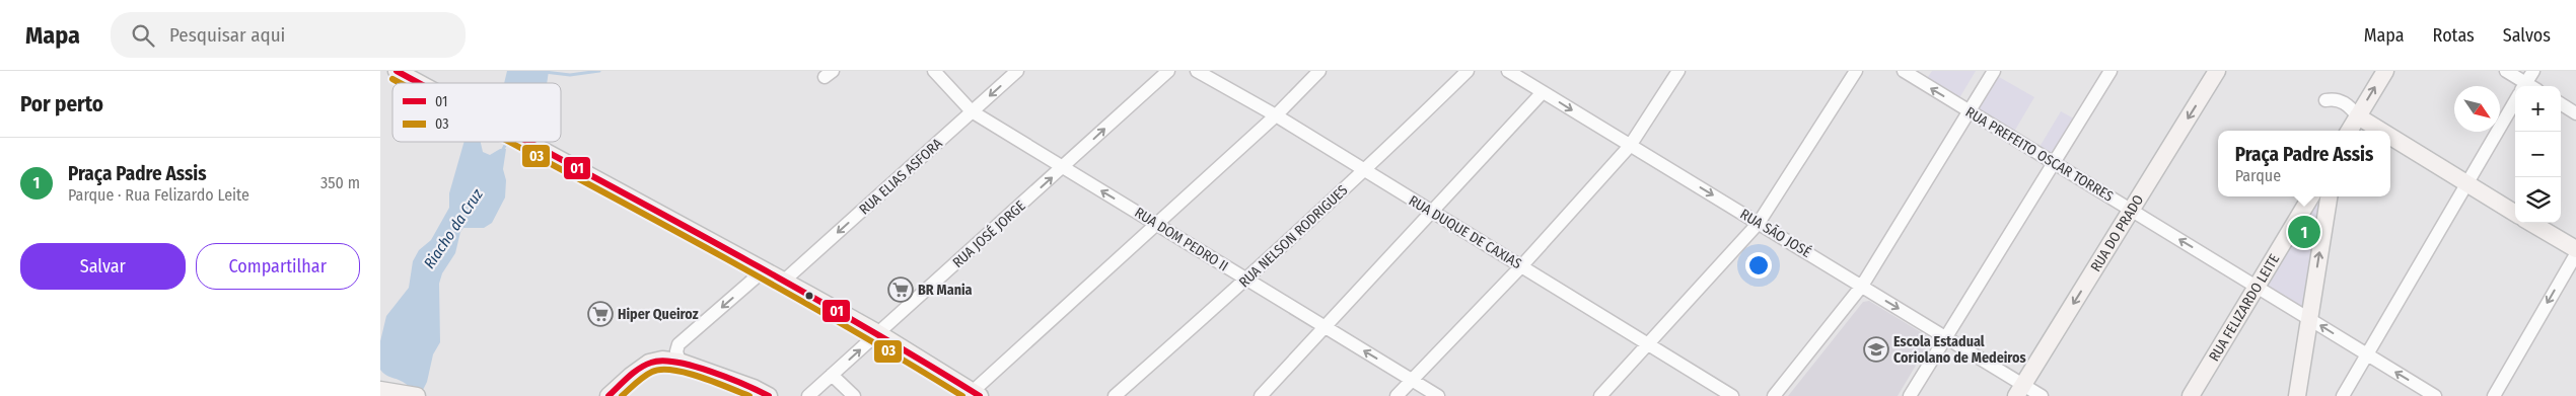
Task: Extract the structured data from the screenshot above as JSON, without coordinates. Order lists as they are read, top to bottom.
{
  "streets": {
    "main road": ["RUA DO PRADO", "RUA FELIZARDO LEITE"],
    "street": [
      "RUA PREFEITO OSCAR TORRES",
      "RUA ELIAS ASFORA",
      "RUA DUQUE DE CAXIAS",
      "RUA SÃO JOSÉ",
      "RUA JOSÉ JORGE",
      "RUA NELSON RODRIGUES",
      "RUA DOM PEDRO II"
    ]
  },
  "crossings": [
    ["RUA PREFEITO OSCAR TORRES", "RUA DO PRADO"],
    ["RUA PREFEITO OSCAR TORRES", "RUA FELIZARDO LEITE"],
    ["RUA ELIAS ASFORA", "RUA DOM PEDRO II"],
    ["RUA DUQUE DE CAXIAS", "RUA NELSON RODRIGUES"],
    ["RUA SÃO JOSÉ", "RUA DO PRADO"],
    ["RUA JOSÉ JORGE", "RUA DOM PEDRO II"],
    ["RUA NELSON RODRIGUES", "RUA DOM PEDRO II"]
  ],
  "one_way": [
    "RUA PREFEITO OSCAR TORRES",
    "RUA ELIAS ASFORA",
    "RUA SÃO JOSÉ",
    "RUA DO PRADO"
  ],
  "water": ["Riacho da Cruz"],
  "places": {
    "supermarket": ["BR Mania", "Hiper Queiroz"],
    "school or university": ["Escola Estadual Coriolano de Medeiros"]
  },
  "lines": ["transit line 01", "transit line 03"],
  "legend": ["01", "03"],
  "north": "bottom right",
  "page": {
    "header": "Mapa",
    "search": "Pesquisar aqui",
    "nav": ["Mapa", "Rotas", "Salvos"],
    "heading": "Por perto",
    "map_buttons": ["+", "−"],
    "popup": ["Praça Padre Assis", "Parque"],
    "list": [
      {
        "mark": "1",
        "name": "Praça Padre Assis",
        "note": "Parque · Rua Felizardo Leite",
        "value": "350 m"
      }
    ],
    "pins": "1",
    "buttons": ["Salvar", "Compartilhar"]
  }
}
